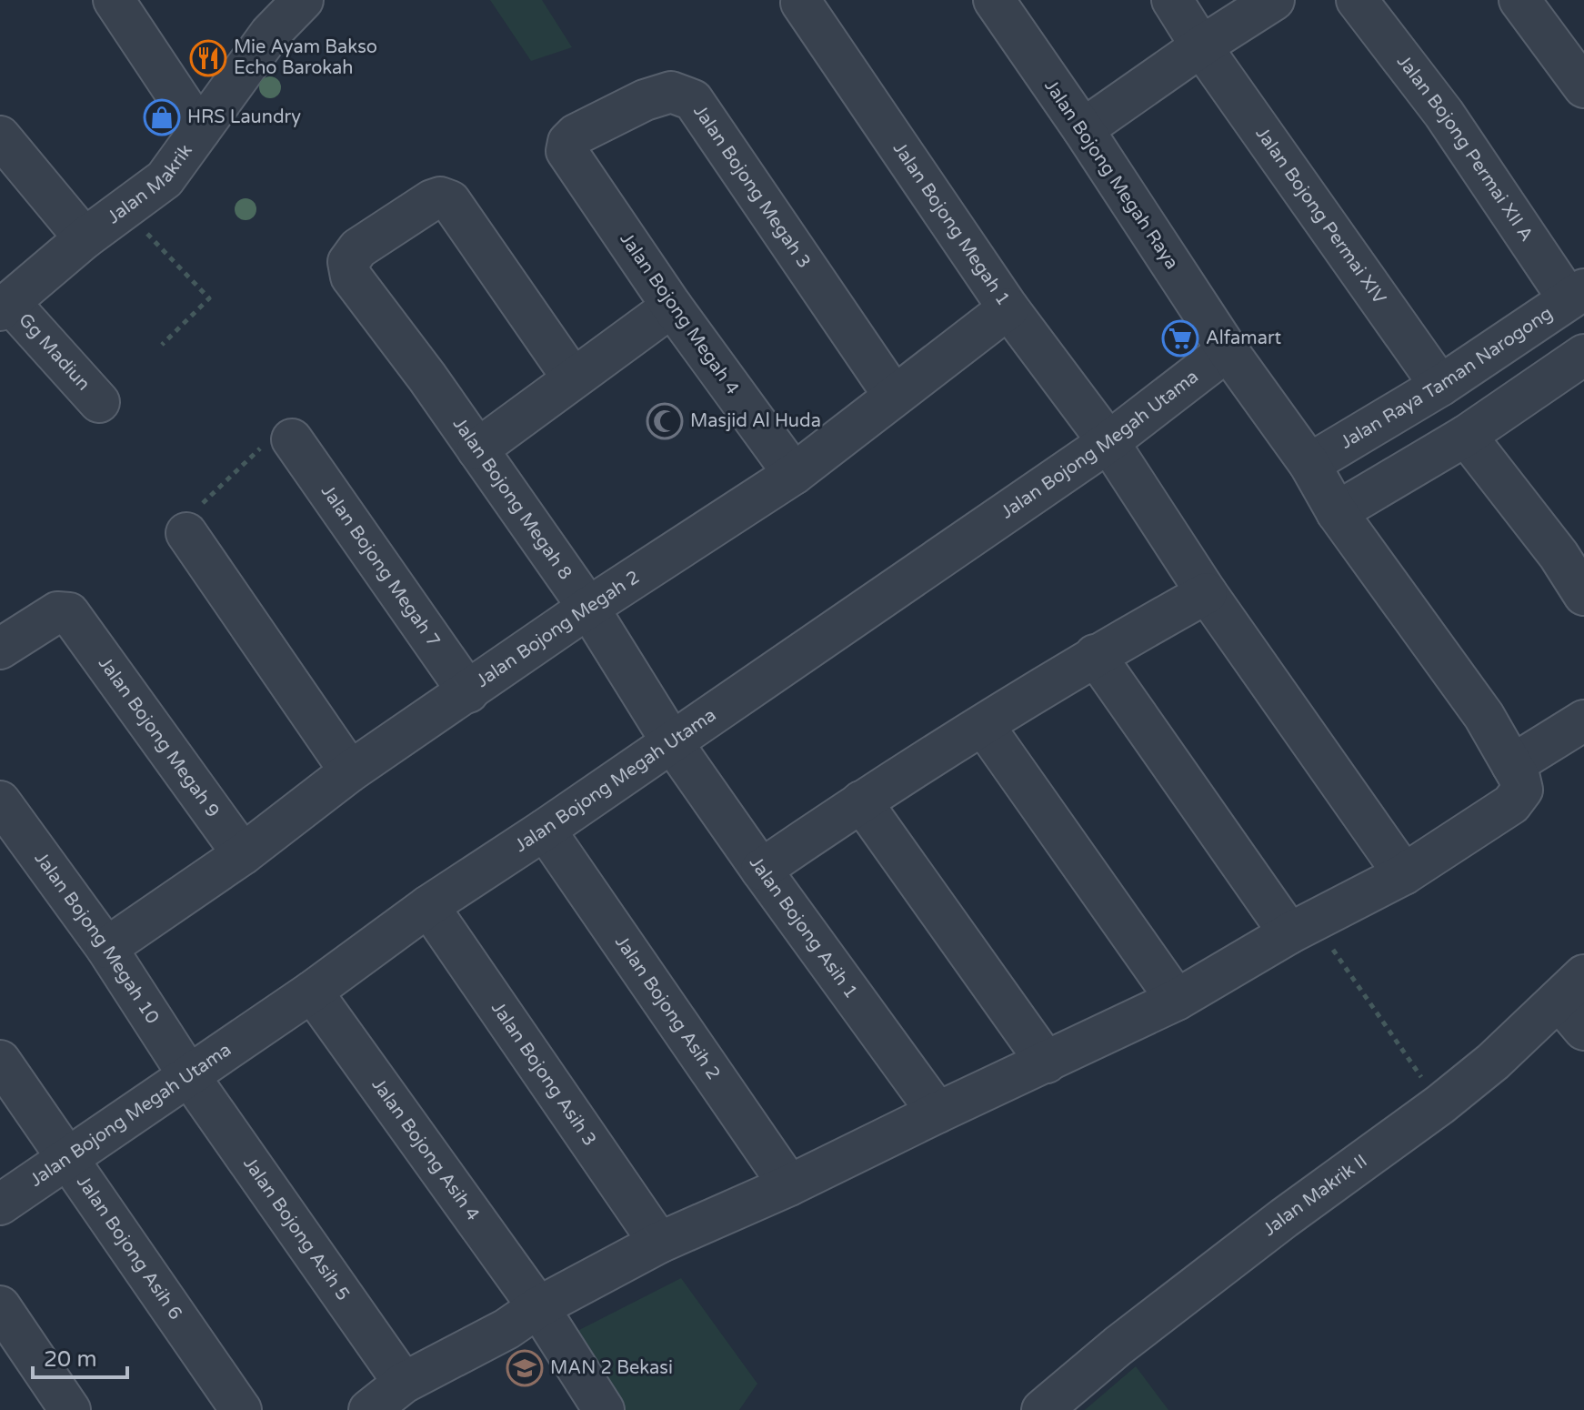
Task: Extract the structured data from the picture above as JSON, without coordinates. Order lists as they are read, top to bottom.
{
  "streets": {
    "street": [
      "Jalan Bojong Permai XII A",
      "Jalan Bojong Megah Raya",
      "Jalan Makrik",
      "Jalan Bojong Megah 3",
      "Jalan Bojong Permai XIV",
      "Jalan Bojong Megah 1",
      "Jalan Bojong Megah 4",
      "Gg Madiun",
      "Jalan Raya Taman Narogong",
      "Jalan Bojong Megah Utama",
      "Jalan Bojong Megah 8",
      "Jalan Bojong Megah 7",
      "Jalan Bojong Megah 2",
      "Jalan Bojong Megah 9",
      "Jalan Bojong Asih 1",
      "Jalan Bojong Megah 10",
      "Jalan Bojong Asih 2",
      "Jalan Bojong Asih 3",
      "Jalan Bojong Asih 4",
      "Jalan Makrik II",
      "Jalan Bojong Asih 5",
      "Jalan Bojong Asih 6"
    ]
  },
  "crossings": [
    ["Jalan Bojong Permai XII A", "Jalan Raya Taman Narogong"],
    ["Jalan Bojong Megah Raya", "Jalan Raya Taman Narogong"],
    ["Jalan Bojong Megah Raya", "Jalan Bojong Megah Utama"],
    ["Jalan Makrik", "Gg Madiun"],
    ["Jalan Bojong Megah 3", "Jalan Bojong Megah 4"],
    ["Jalan Bojong Megah 3", "Jalan Bojong Megah 2"],
    ["Jalan Bojong Permai XIV", "Jalan Raya Taman Narogong"],
    ["Jalan Bojong Megah 1", "Jalan Bojong Megah Utama"],
    ["Jalan Bojong Megah 1", "Jalan Bojong Megah 2"],
    ["Jalan Bojong Megah 4", "Jalan Bojong Megah 2"],
    ["Jalan Bojong Megah Utama", "Jalan Bojong Megah 8"],
    ["Jalan Bojong Megah Utama", "Jalan Bojong Asih 1"],
    ["Jalan Bojong Megah Utama", "Jalan Bojong Megah 10"],
    ["Jalan Bojong Megah Utama", "Jalan Bojong Asih 2"],
    ["Jalan Bojong Megah Utama", "Jalan Bojong Asih 3"],
    ["Jalan Bojong Megah Utama", "Jalan Bojong Asih 4"],
    ["Jalan Bojong Megah Utama", "Jalan Bojong Asih 5"],
    ["Jalan Bojong Megah Utama", "Jalan Bojong Asih 6"],
    ["Jalan Bojong Megah 8", "Jalan Bojong Megah 2"],
    ["Jalan Bojong Megah 8", "Jalan Bojong Asih 1"],
    ["Jalan Bojong Megah 7", "Jalan Bojong Megah 2"],
    ["Jalan Bojong Megah 2", "Jalan Bojong Megah 9"],
    ["Jalan Bojong Megah 2", "Jalan Bojong Megah 10"],
    ["Jalan Bojong Megah 10", "Jalan Bojong Asih 5"]
  ],
  "places": {
    "restaurant": ["Mie Ayam Bakso Echo Barokah"],
    "shop": ["HRS Laundry"],
    "supermarket": ["Alfamart"],
    "mosque": ["Masjid Al Huda"],
    "school or university": ["MAN 2 Bekasi"]
  },
  "scale_bar": "20 m"
}
